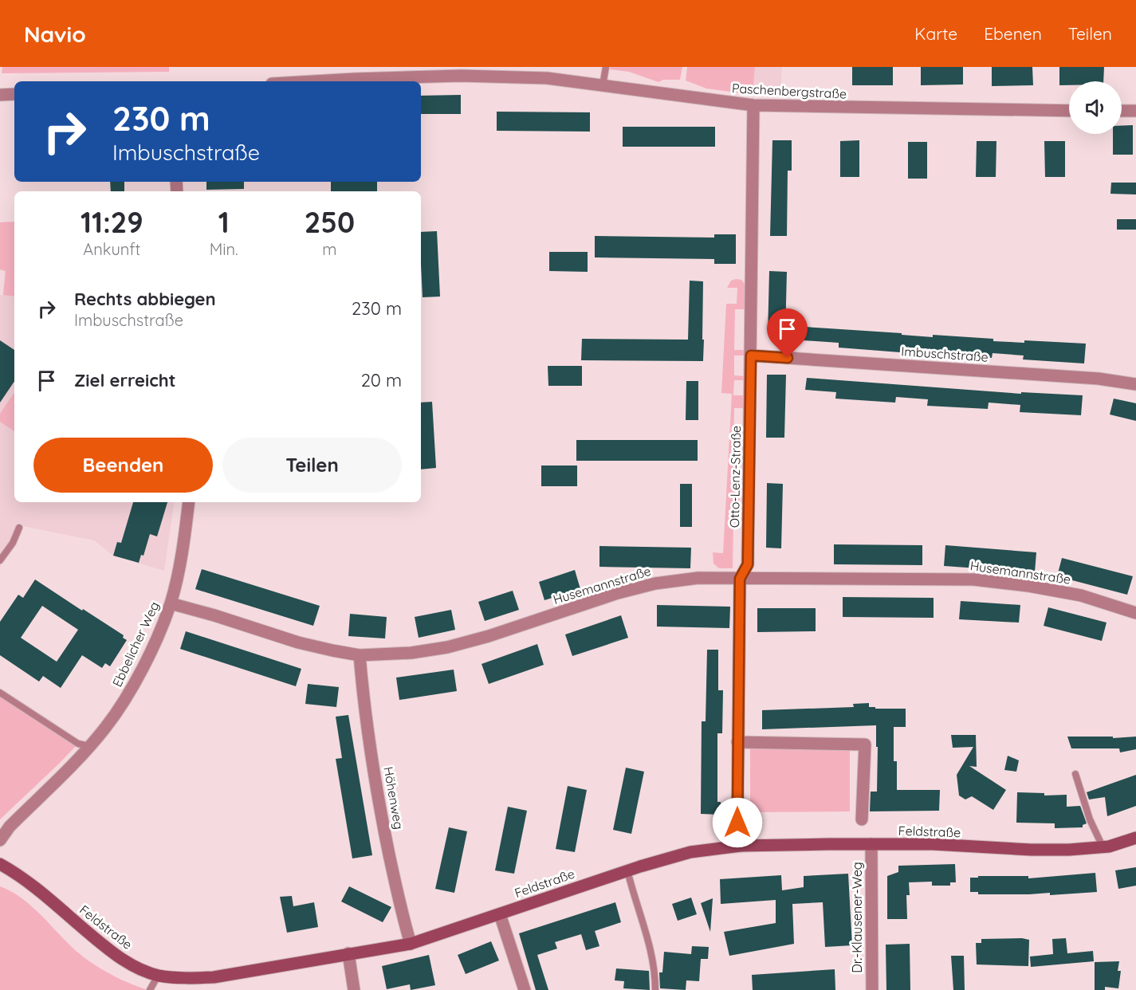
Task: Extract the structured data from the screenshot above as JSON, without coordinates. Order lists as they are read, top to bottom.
{
  "streets": {
    "main road": ["Feldstraße"],
    "street": [
      "Paschenbergstraße",
      "Imbuschstraße",
      "Otto-Lenz-Straße",
      "Husemannstraße",
      "Ebbelicher Weg",
      "Höhenweg",
      "Dr.-Klausener-Weg"
    ]
  },
  "crossings": [
    ["Paschenbergstraße", "Otto-Lenz-Straße"],
    ["Imbuschstraße", "Otto-Lenz-Straße"],
    ["Otto-Lenz-Straße", "Husemannstraße"],
    ["Otto-Lenz-Straße", "Feldstraße"],
    ["Husemannstraße", "Ebbelicher Weg"],
    ["Husemannstraße", "Höhenweg"],
    ["Höhenweg", "Feldstraße"],
    ["Feldstraße", "Dr.-Klausener-Weg"]
  ],
  "page": {
    "header": "Navio",
    "nav": ["Karte", "Ebenen", "Teilen"],
    "turn": ["230 m", "Imbuschstraße"],
    "eta": [
      "11:29",
      "Ankunft",
      "1",
      "Min.",
      "250",
      "m"
    ],
    "list": [
      {
        "name": "Rechts abbiegen",
        "note": "Imbuschstraße",
        "value": "230 m"
      },
      {
        "name": "Ziel erreicht",
        "value": "20 m"
      }
    ],
    "buttons": ["Beenden", "Teilen"]
  }
}
